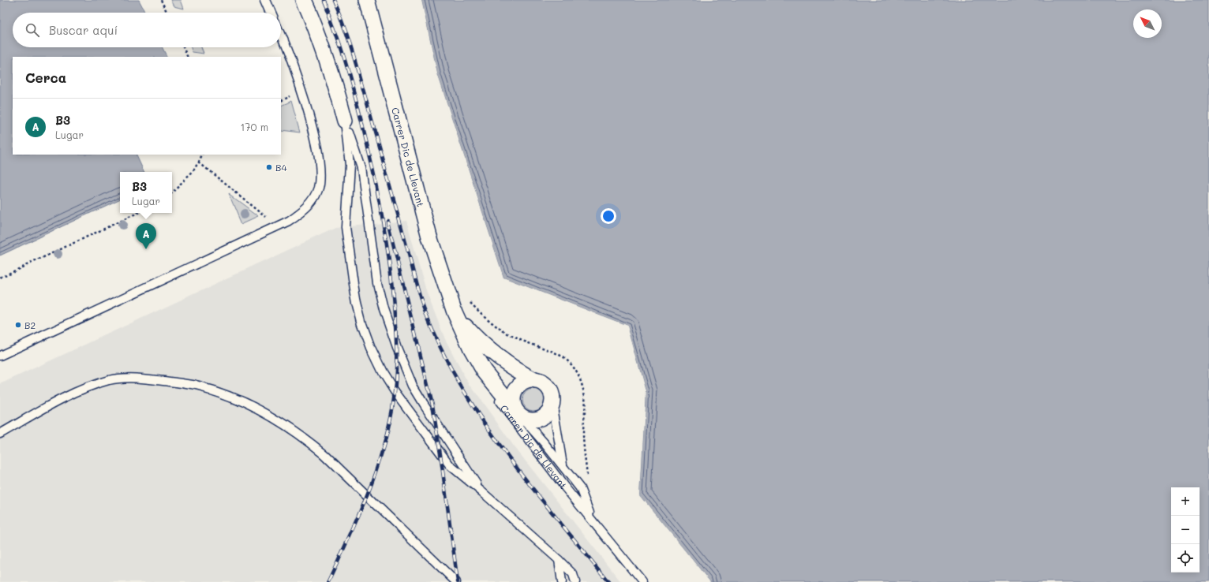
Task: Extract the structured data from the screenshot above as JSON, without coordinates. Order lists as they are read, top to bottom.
{
  "streets": {
    "street": ["Carrer Dic de Llevant"]
  },
  "places": ["B4", "B2"],
  "north": "top left",
  "page": {
    "search": "Buscar aquí",
    "heading": "Cerca",
    "list": [
      {
        "mark": "A",
        "name": "B3",
        "note": "Lugar",
        "value": "170 m"
      }
    ],
    "popup": ["B3", "Lugar"],
    "pins": "A",
    "map_buttons": ["+", "−"]
  }
}
